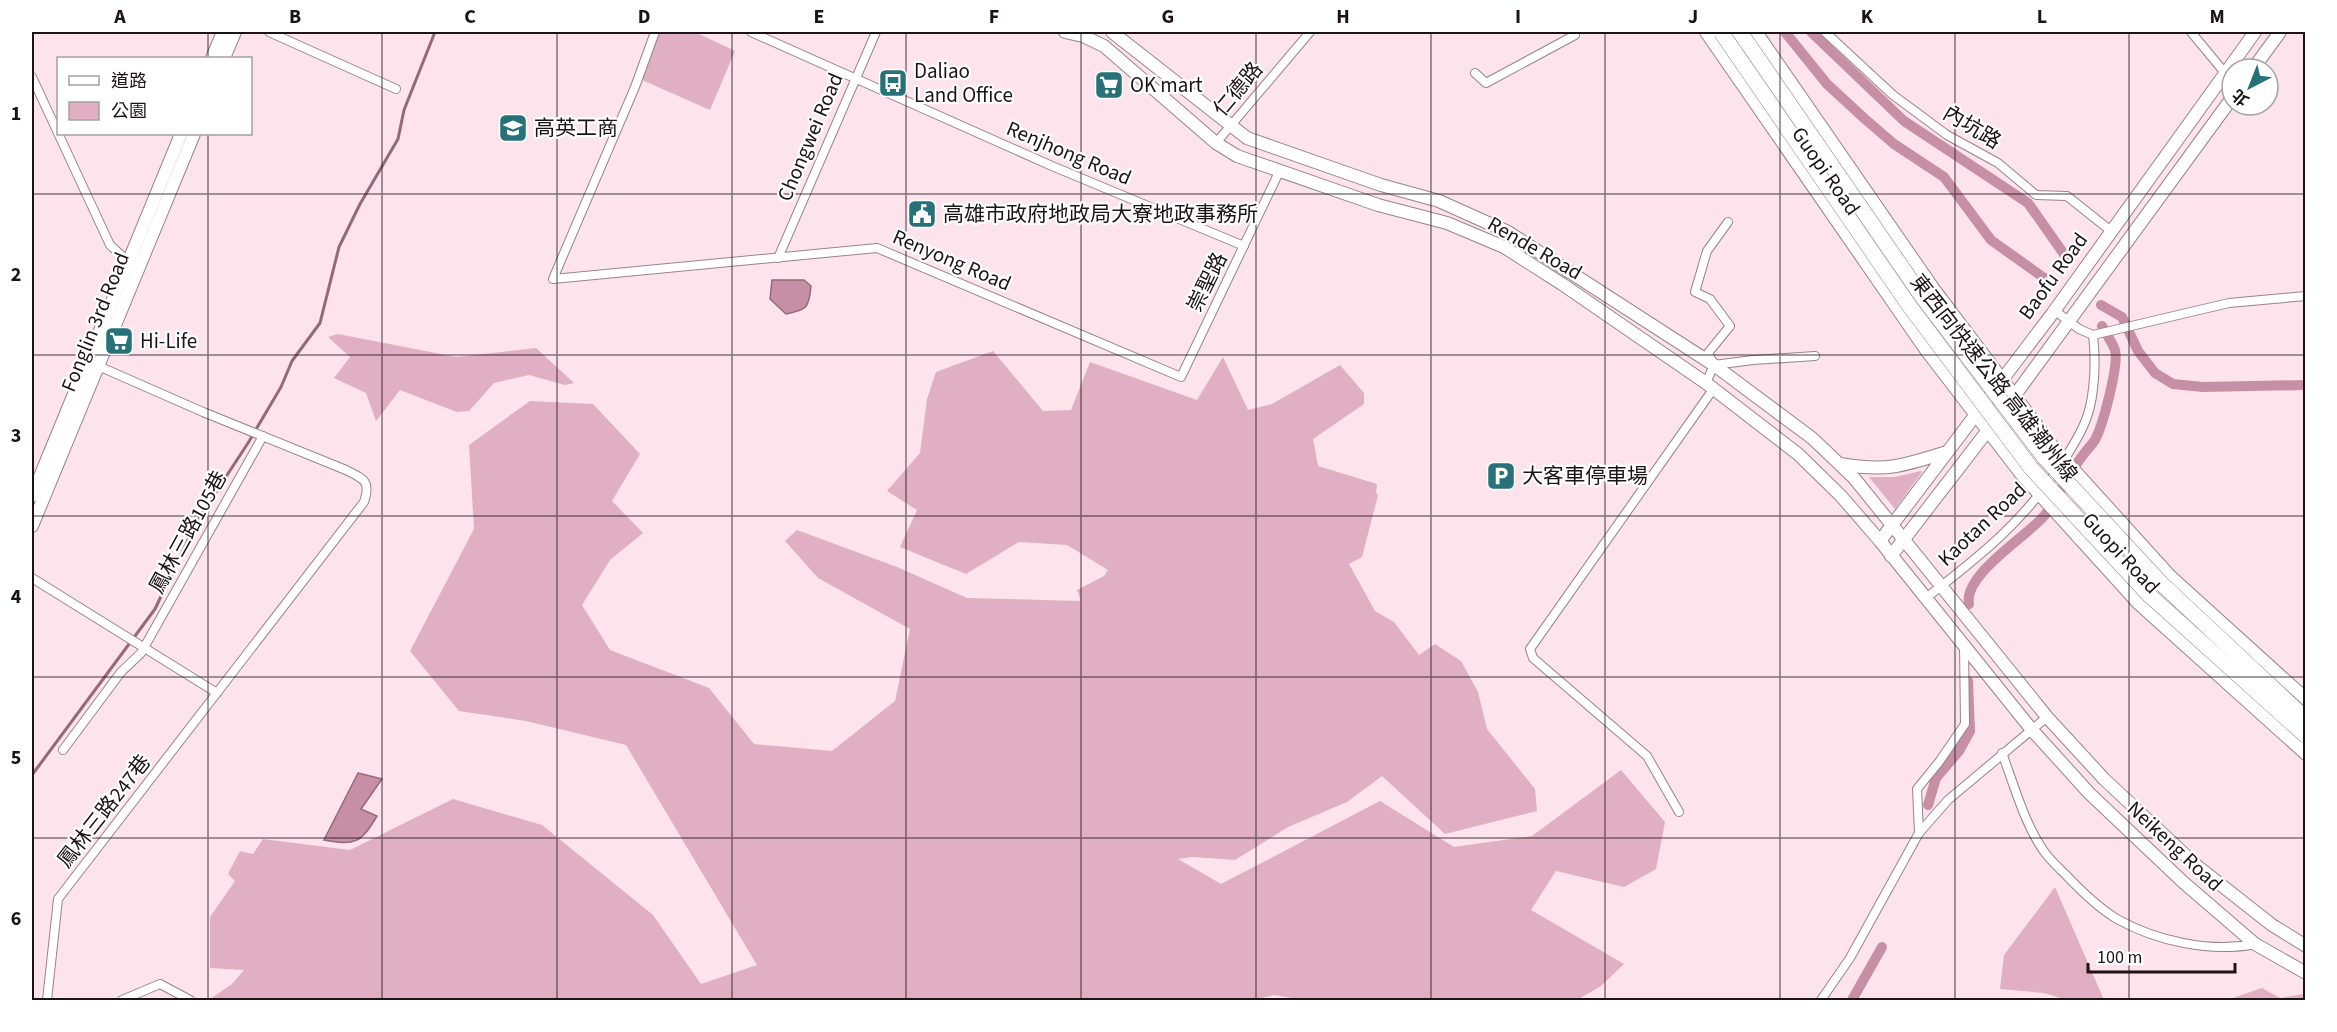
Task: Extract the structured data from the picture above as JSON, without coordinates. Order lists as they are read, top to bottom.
{
  "streets": {
    "highway": ["東西向快速公路 高雄潮州線"],
    "street": [
      "仁德路",
      "內坑路",
      "Chongwei Road",
      "Renjhong Road",
      "Guopi Road",
      "Rende Road",
      "Renyong Road",
      "Baofu Road",
      "崇聖路",
      "Fonglin 3rd Road",
      "Kaotan Road",
      "鳳林三路105巷",
      "鳳林三路247巷",
      "Neikeng Road"
    ]
  },
  "crossings": [
    ["仁德路", "Rende Road"],
    ["內坑路", "Baofu Road"],
    ["Chongwei Road", "Renjhong Road"],
    ["Chongwei Road", "Renyong Road"],
    ["Renjhong Road", "崇聖路"],
    ["Guopi Road", "Baofu Road"],
    ["Guopi Road", "Kaotan Road"],
    ["Rende Road", "Baofu Road"],
    ["Rende Road", "崇聖路"],
    ["Rende Road", "Neikeng Road"],
    ["Renyong Road", "崇聖路"],
    ["Baofu Road", "Neikeng Road"],
    ["Kaotan Road", "Neikeng Road"],
    ["鳳林三路105巷", "鳳林三路247巷"]
  ],
  "places": {
    "bus stop": ["Daliao Land Office"],
    "supermarket": ["OK mart", "Hi-Life"],
    "school or university": ["高英工商"],
    "public building": ["高雄市政府地政局大寮地政事務所"],
    "parking": ["大客車停車場"]
  },
  "legend": ["道路", "公園"],
  "scale_bar": "100 m",
  "north": "bottom left",
  "grid": {
    "columns": [
      "A",
      "B",
      "C",
      "D",
      "E",
      "F",
      "G",
      "H",
      "I",
      "J",
      "K",
      "L",
      "M"
    ],
    "rows": [
      "1",
      "2",
      "3",
      "4",
      "5",
      "6"
    ]
  }
}
